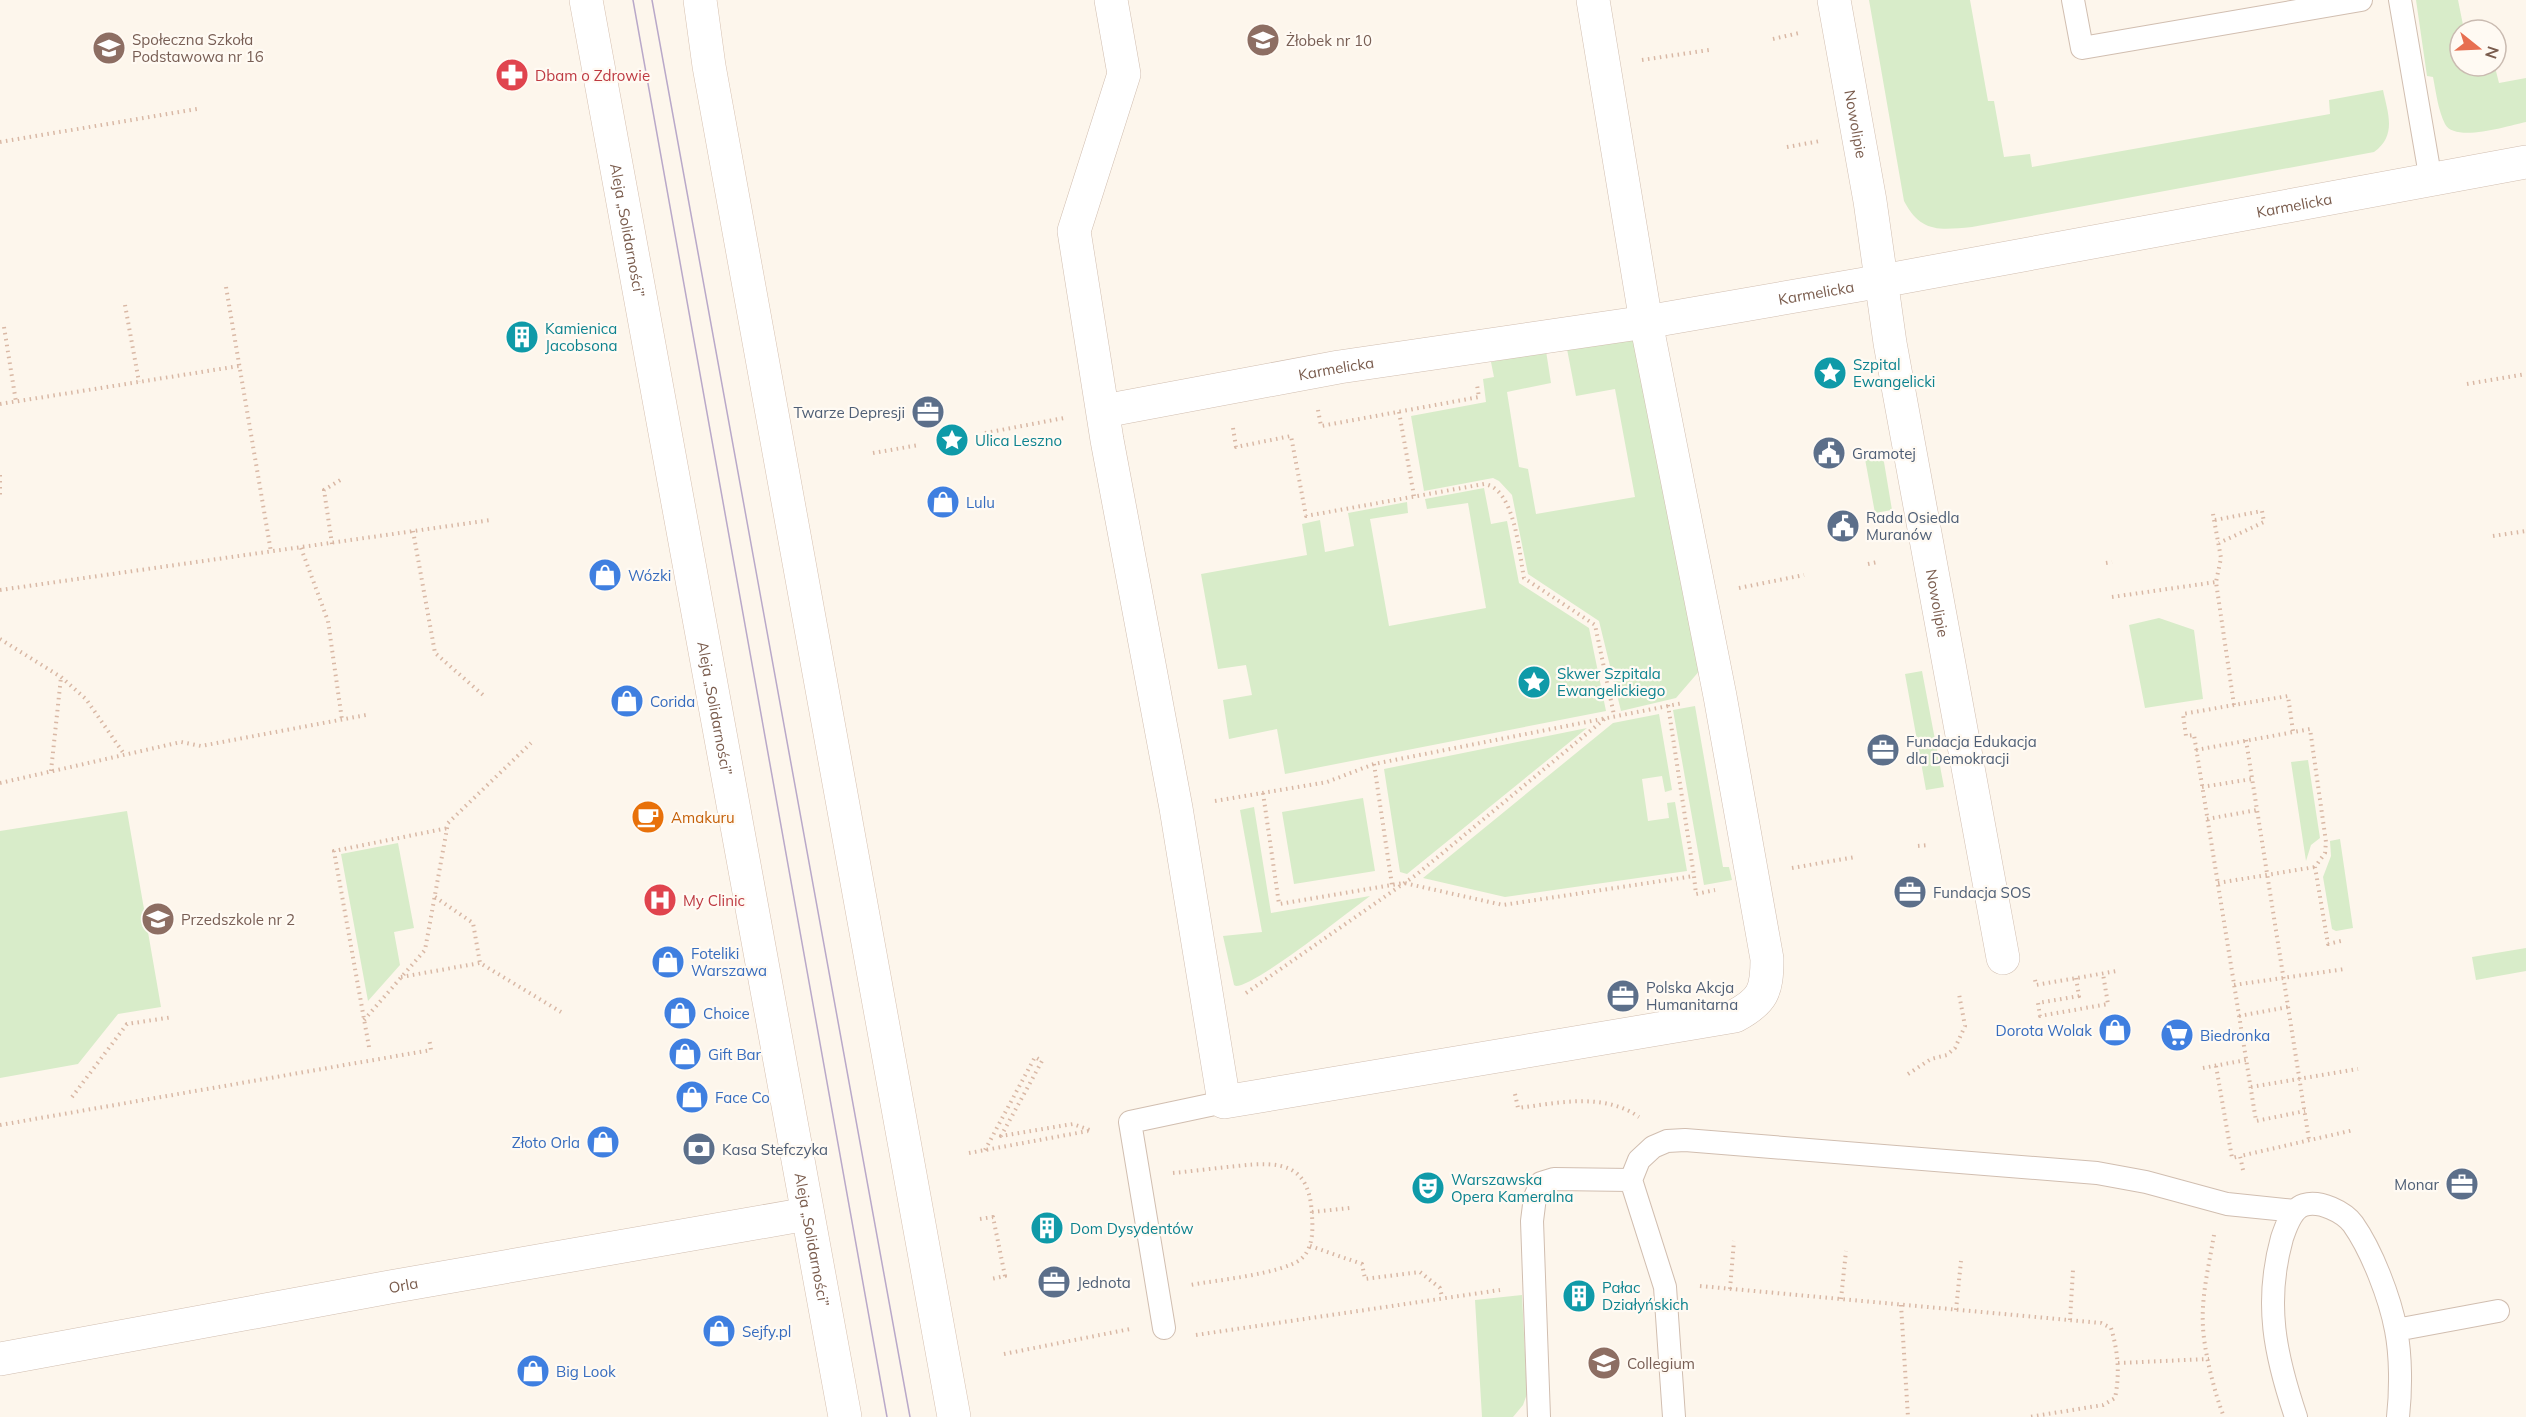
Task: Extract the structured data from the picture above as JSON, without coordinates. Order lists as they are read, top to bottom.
{
  "streets": {
    "street": [
      "Nowolipie",
      "Karmelicka",
      "Aleja „Solidarności”",
      "Orla"
    ]
  },
  "crossings": [
    ["Nowolipie", "Karmelicka"],
    ["Aleja „Solidarności”", "Orla"]
  ],
  "places": {
    "school or university": [
      "Żłobek nr 10",
      "Społeczna Szkoła Podstawowa nr 16",
      "Przedszkole nr 2",
      "Collegium"
    ],
    "pharmacy": ["Dbam o Zdrowie"],
    "building": ["Kamienica Jacobsona", "Dom Dysydentów", "Pałac Działyńskich"],
    "place": ["Szpital Ewangelicki", "Ulica Leszno", "Skwer Szpitala Ewangelickiego"],
    "office": [
      "Twarze Depresji",
      "Fundacja Edukacja dla Demokracji",
      "Fundacja SOS",
      "Polska Akcja Humanitarna",
      "Monar",
      "Jednota"
    ],
    "public building": ["Gramotej", "Rada Osiedla Muranów"],
    "shop": [
      "Lulu",
      "Wózki",
      "Corida",
      "Foteliki Warszawa",
      "Choice",
      "Dorota Wolak",
      "Gift Bar",
      "Face Co",
      "Złoto Orla",
      "Sejfy.pl",
      "Big Look"
    ],
    "cafe": ["Amakuru"],
    "hospital": ["My Clinic"],
    "supermarket": ["Biedronka"],
    "bank": ["Kasa Stefczyka"],
    "theatre": ["Warszawska Opera Kameralna"]
  },
  "north": "right"
}
